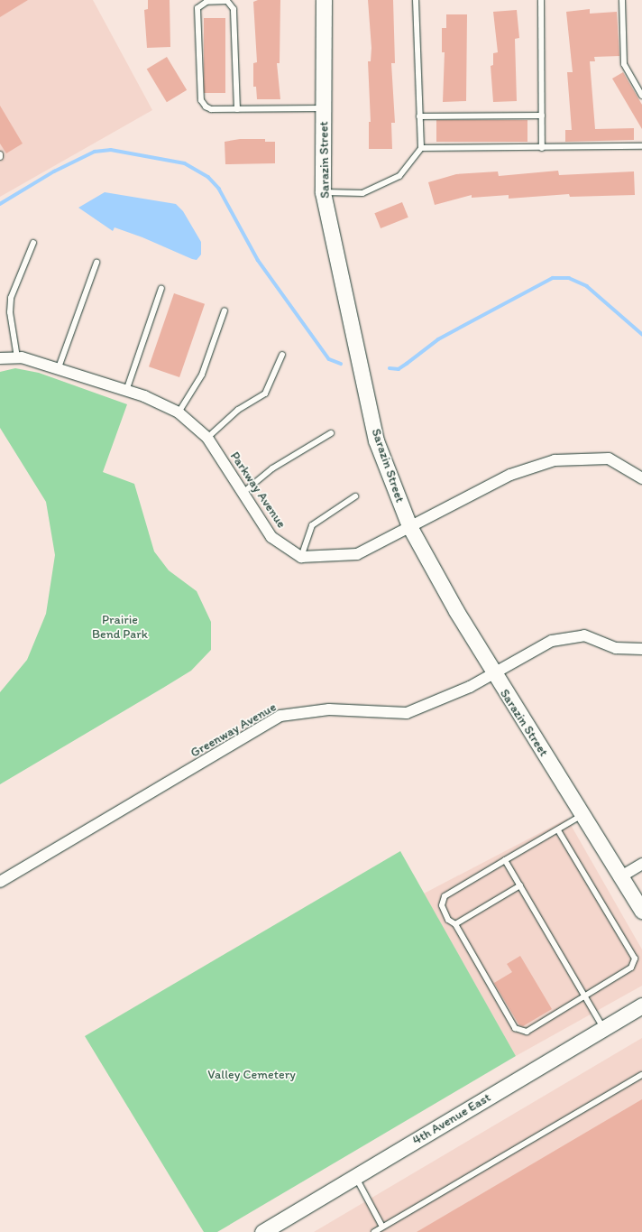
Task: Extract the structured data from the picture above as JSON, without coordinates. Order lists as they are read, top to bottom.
{
  "streets": {
    "street": [
      "Sarazin Street",
      "Parkway Avenue",
      "Greenway Avenue",
      "4th Avenue East"
    ]
  },
  "crossings": [
    ["Sarazin Street", "Greenway Avenue"]
  ],
  "parks": ["Prairie Bend Park", "Valley Cemetery"]
}
